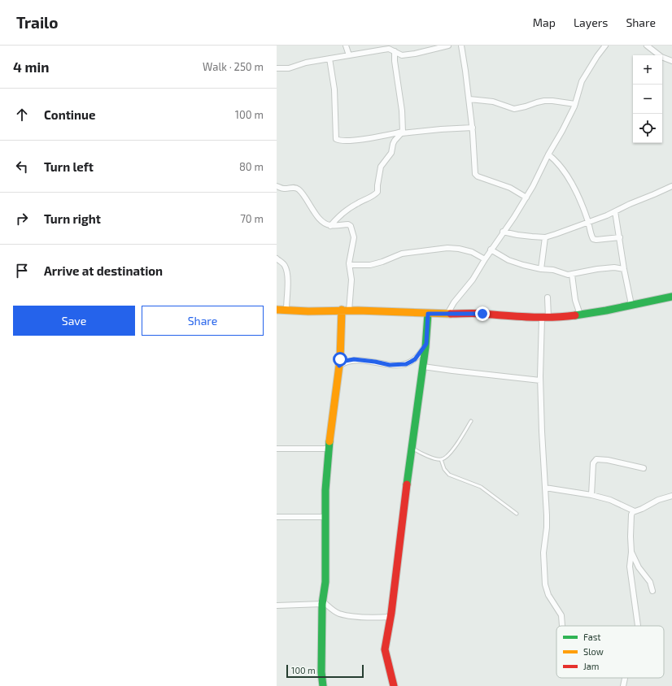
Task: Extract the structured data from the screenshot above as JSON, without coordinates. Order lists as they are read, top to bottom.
{
  "legend": ["Fast", "Slow", "Jam"],
  "scale_bar": "100 m",
  "page": {
    "header": "Trailo",
    "nav": ["Map", "Layers", "Share"],
    "heading": ["4 min", "Walk · 250 m"],
    "map_buttons": ["+", "−"],
    "list": [
      ["Continue", "100 m"],
      ["Turn left", "80 m"],
      ["Turn right", "70 m"],
      "Arrive at destination"
    ],
    "buttons": ["Save", "Share"],
    "scale": "100 m"
  }
}
